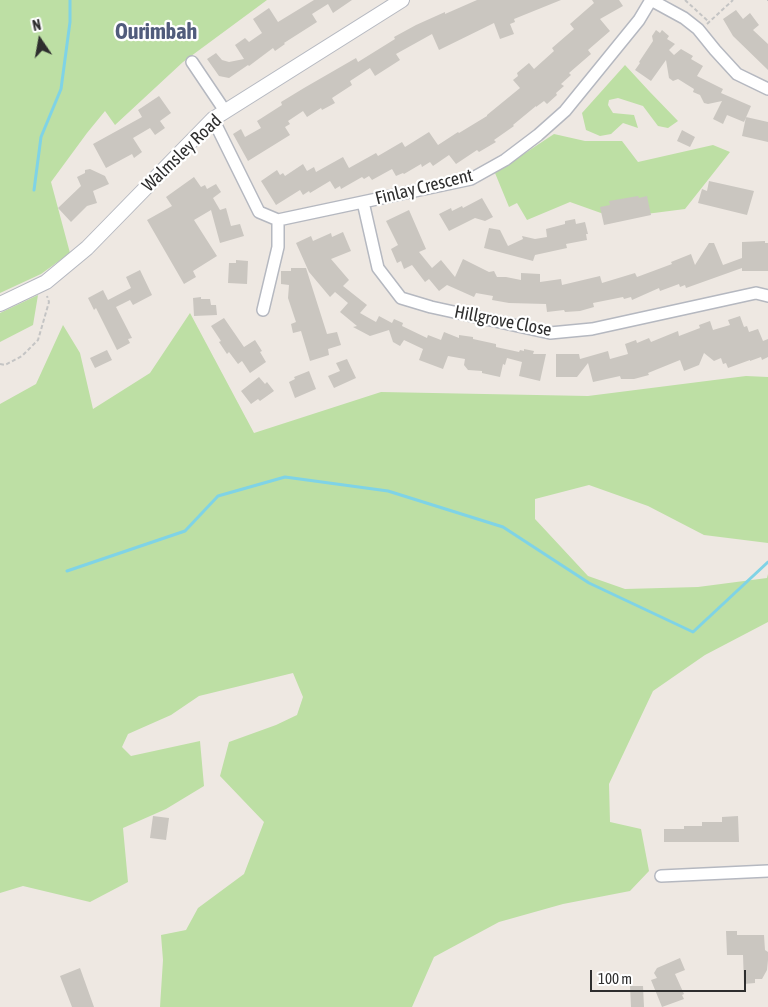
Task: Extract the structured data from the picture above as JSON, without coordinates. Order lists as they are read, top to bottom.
{
  "streets": {
    "street": ["Walmsley Road", "Finlay Crescent", "Hillgrove Close"]
  },
  "crossings": [
    ["Finlay Crescent", "Hillgrove Close"]
  ],
  "districts": ["Ourimbah"],
  "scale_bar": "100 m",
  "north": "top"
}
